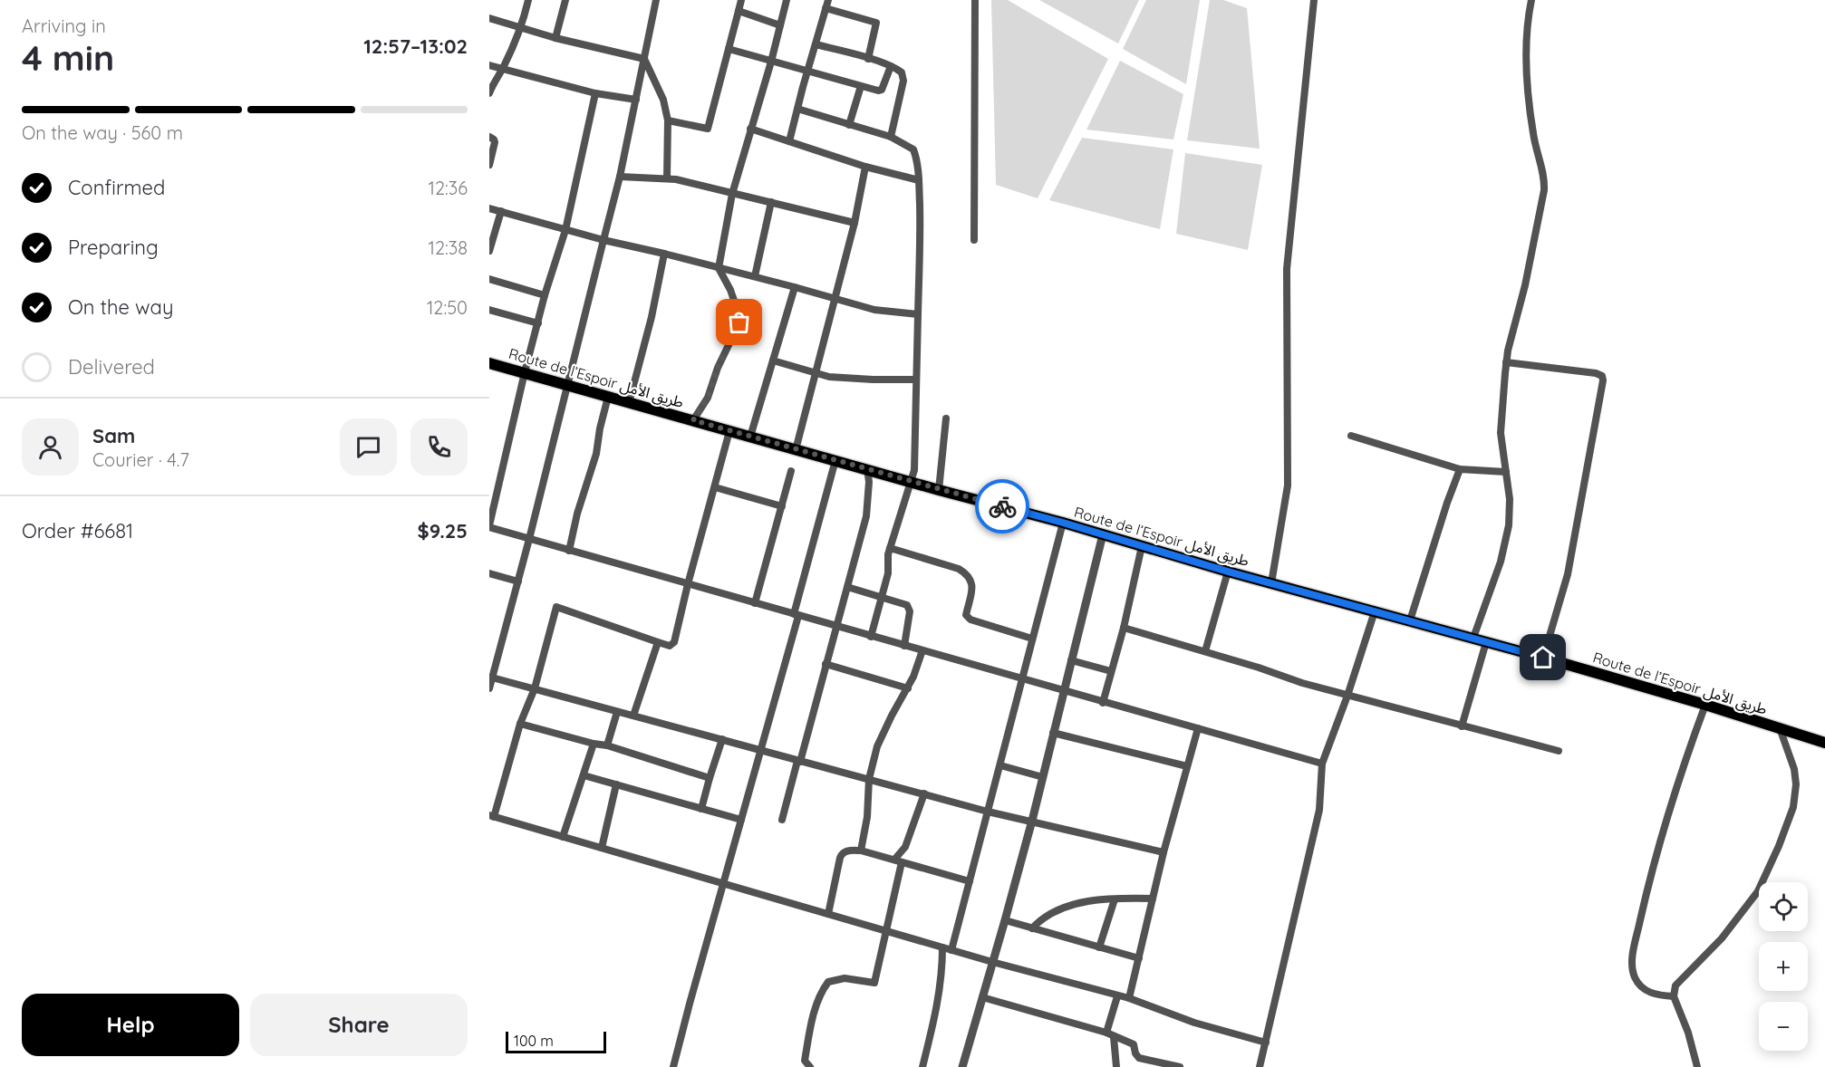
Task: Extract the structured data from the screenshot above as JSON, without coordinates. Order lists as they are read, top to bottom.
{
  "streets": {
    "highway": ["Route de l’Espoir طريق الأمل"]
  },
  "scale_bar": "100 m",
  "page": {
    "heading": ["4 min", "Arriving in", "12:57–13:02"],
    "panel": [
      "Sam",
      "Courier · 4.7",
      "Order #6681",
      "$9.25"
    ],
    "bar": "On the way · 560 m",
    "list": [
      ["Confirmed", "12:36"],
      ["Preparing", "12:38"],
      ["On the way", "12:50"],
      "Delivered"
    ],
    "map_buttons": ["+", "−"],
    "buttons": ["Help", "Share"],
    "scale": "100 m"
  }
}
